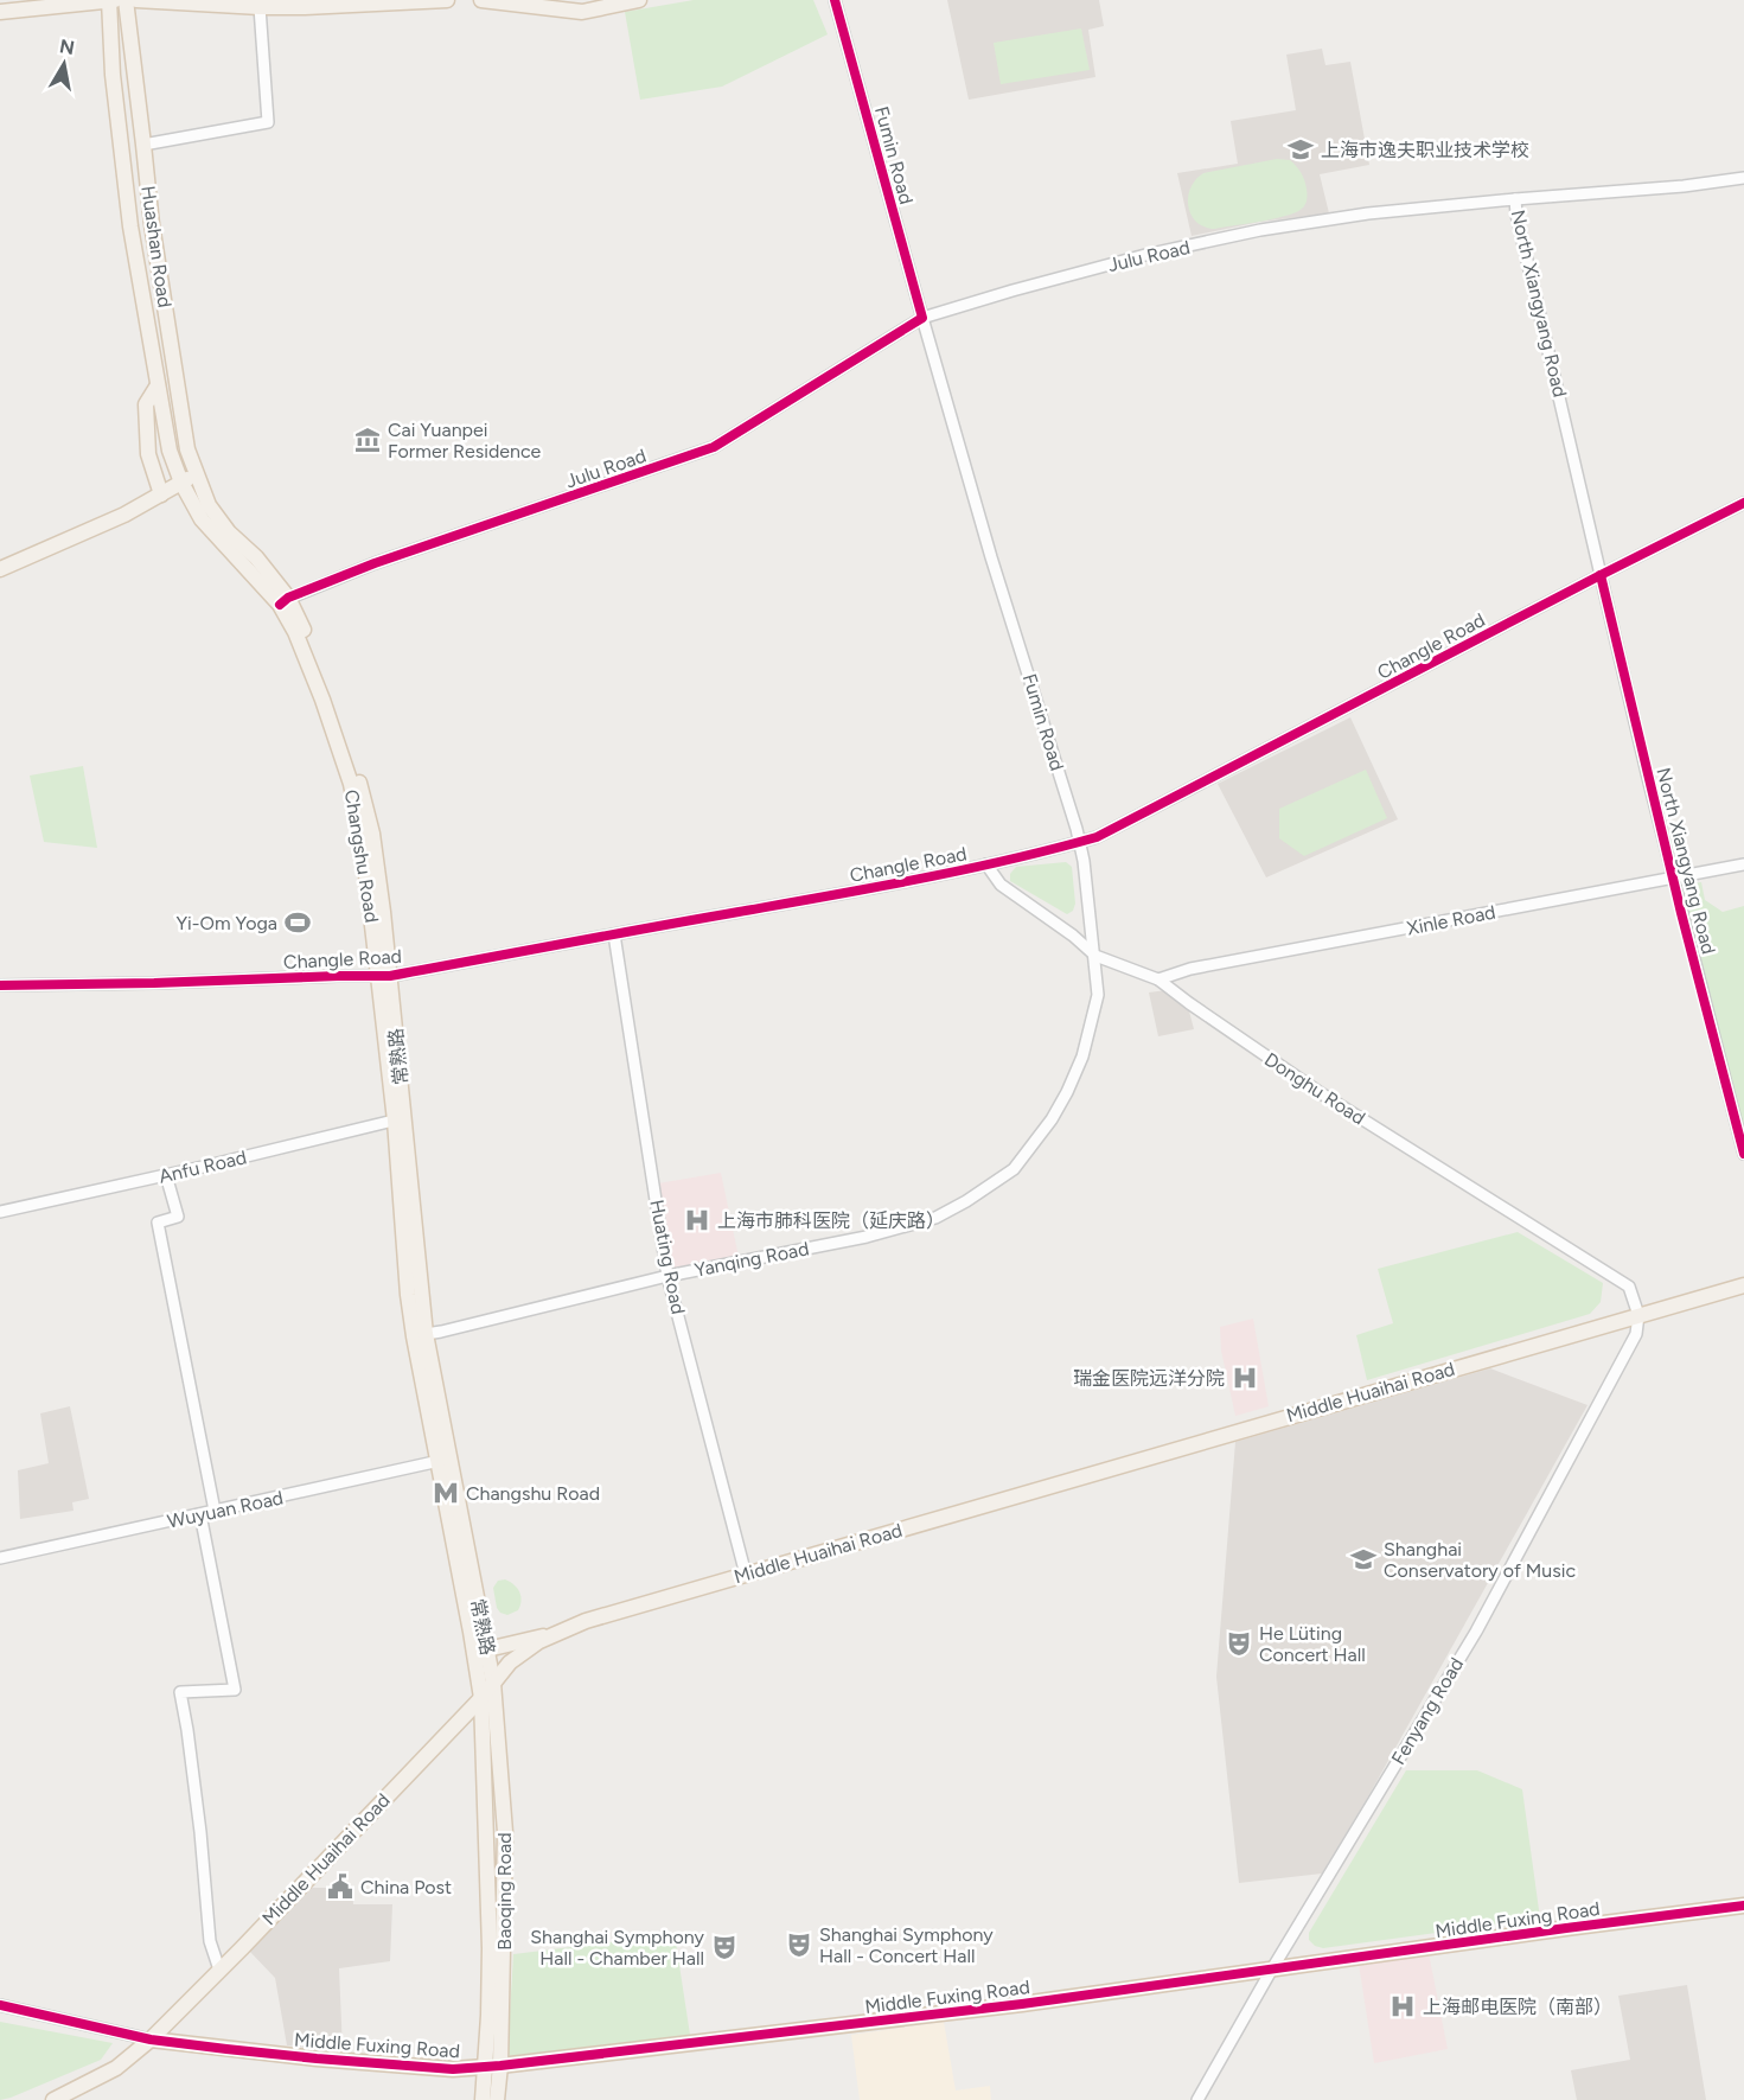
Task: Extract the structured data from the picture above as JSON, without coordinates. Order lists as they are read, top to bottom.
{
  "streets": {
    "main road": [
      "Huashan Road",
      "Changshu Road",
      "常熟路",
      "Middle Huaihai Road",
      "Baoqing Road",
      "Middle Fuxing Road"
    ],
    "street": [
      "Fumin Road",
      "Julu Road",
      "North Xiangyang Road",
      "Changle Road",
      "Xinle Road",
      "Donghu Road",
      "Anfu Road",
      "Huating Road",
      "Yanqing Road",
      "Wuyuan Road",
      "Fenyang Road"
    ]
  },
  "crossings": [
    ["Fumin Road", "Julu Road"],
    ["Fumin Road", "Changle Road"],
    ["Fumin Road", "Donghu Road"],
    ["Fumin Road", "Yanqing Road"],
    ["Huashan Road", "Changshu Road"],
    ["Julu Road", "North Xiangyang Road"],
    ["Julu Road", "Changshu Road"],
    ["North Xiangyang Road", "Changle Road"],
    ["North Xiangyang Road", "Xinle Road"],
    ["Changle Road", "Changshu Road"],
    ["Changle Road", "Donghu Road"],
    ["Changle Road", "Huating Road"],
    ["Changshu Road", "常熟路"],
    ["Changshu Road", "Anfu Road"],
    ["Changshu Road", "Yanqing Road"],
    ["Changshu Road", "Middle Huaihai Road"],
    ["Changshu Road", "Wuyuan Road"],
    ["Changshu Road", "Baoqing Road"],
    ["Xinle Road", "Donghu Road"],
    ["常熟路", "Middle Huaihai Road"],
    ["常熟路", "Wuyuan Road"],
    ["常熟路", "Baoqing Road"],
    ["Donghu Road", "Yanqing Road"],
    ["Donghu Road", "Middle Huaihai Road"],
    ["Donghu Road", "Fenyang Road"],
    ["Huating Road", "Yanqing Road"],
    ["Huating Road", "Middle Huaihai Road"],
    ["Middle Huaihai Road", "Fenyang Road"],
    ["Middle Huaihai Road", "Baoqing Road"],
    ["Middle Huaihai Road", "Middle Fuxing Road"],
    ["Fenyang Road", "Middle Fuxing Road"],
    ["Baoqing Road", "Middle Fuxing Road"]
  ],
  "places": {
    "school or university": ["上海市逸夫职业技术学校", "Shanghai Conservatory of Music"],
    "museum": ["Cai Yuanpei Former Residence"],
    "sports": ["Yi-Om Yoga"],
    "hospital": ["上海市肺科医院（延庆路）", "瑞金医院远洋分院", "上海邮电医院（南部）"],
    "metro station": ["Changshu Road"],
    "theatre": ["He Lüting Concert Hall", "Shanghai Symphony Hall - Concert Hall", "Shanghai Symphony Hall - Chamber Hall"],
    "public building": ["China Post"]
  },
  "north": "top"
}
